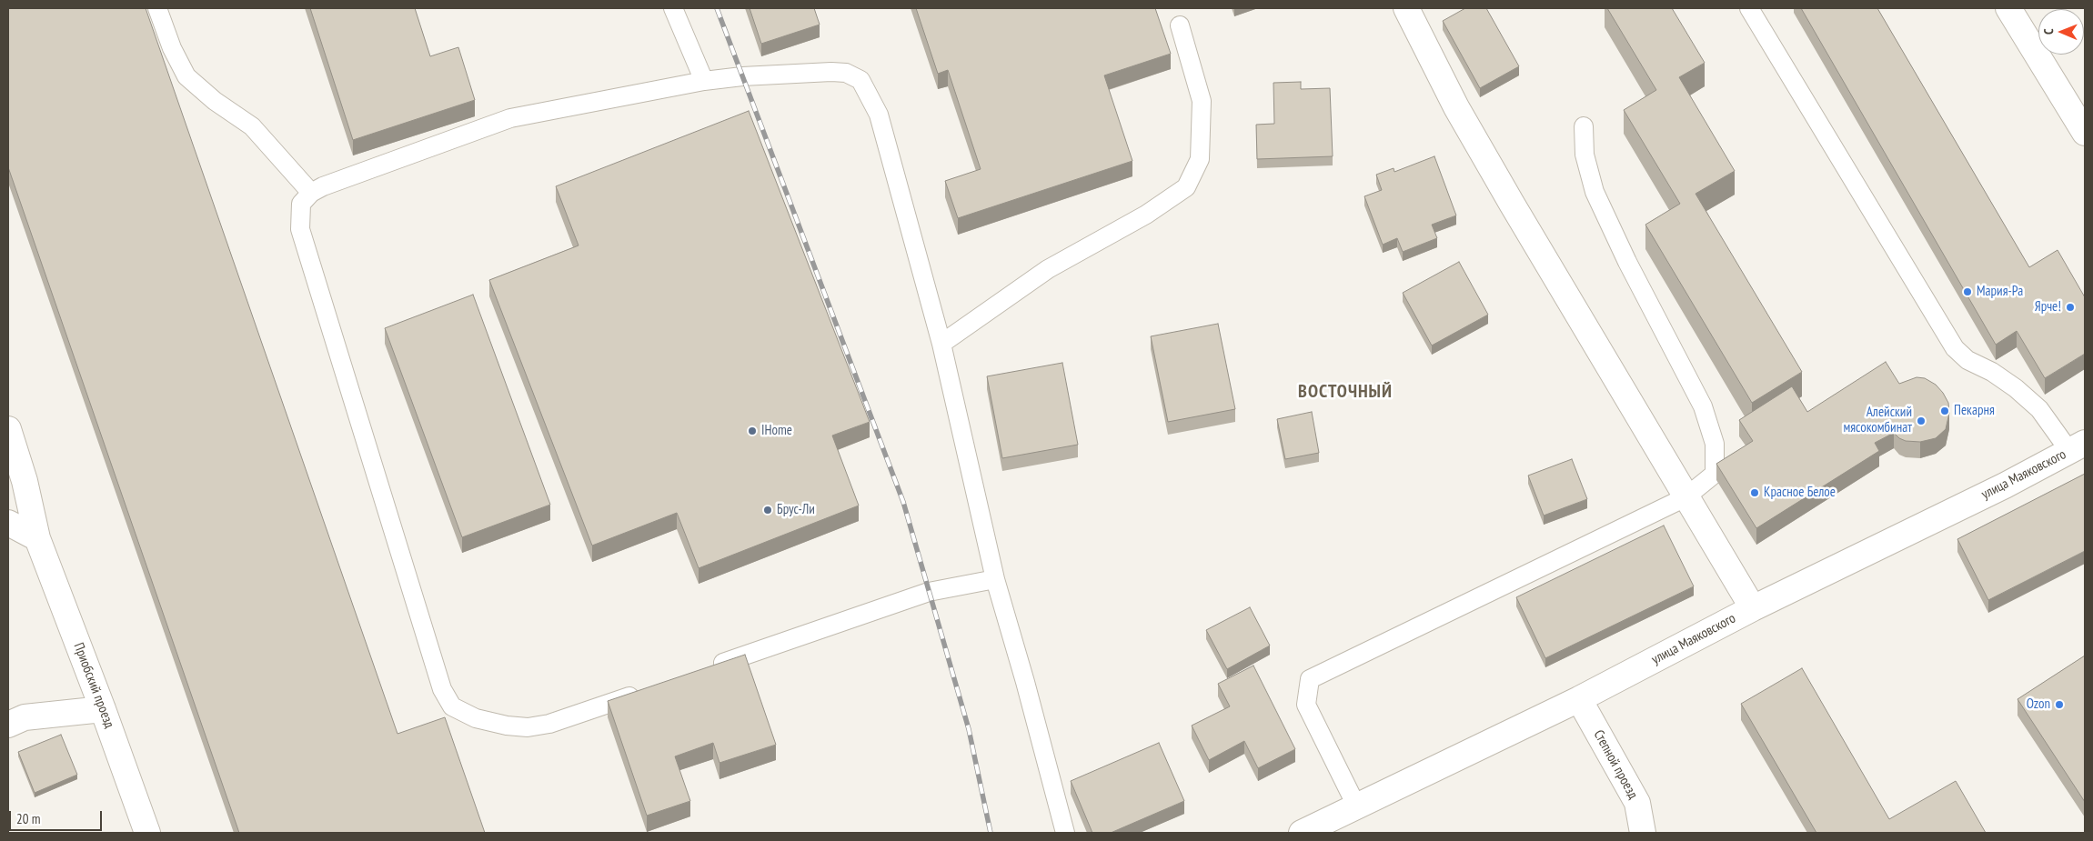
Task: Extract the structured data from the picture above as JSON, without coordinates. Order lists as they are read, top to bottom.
{
  "streets": {
    "street": ["улица Маяковского", "Приобский проезд", "Степной проезд"]
  },
  "crossings": [
    ["улица Маяковского", "Степной проезд"]
  ],
  "districts": ["ВОСТОЧНЫЙ"],
  "places": [
    "Мария-Ра",
    "Ярче!",
    "Пекарня",
    "Алейский мясокомбинат",
    "IHome",
    "Красное Белое",
    "Брус-Ли",
    "Ozon"
  ],
  "scale_bar": "20 m",
  "north": "left"
}
